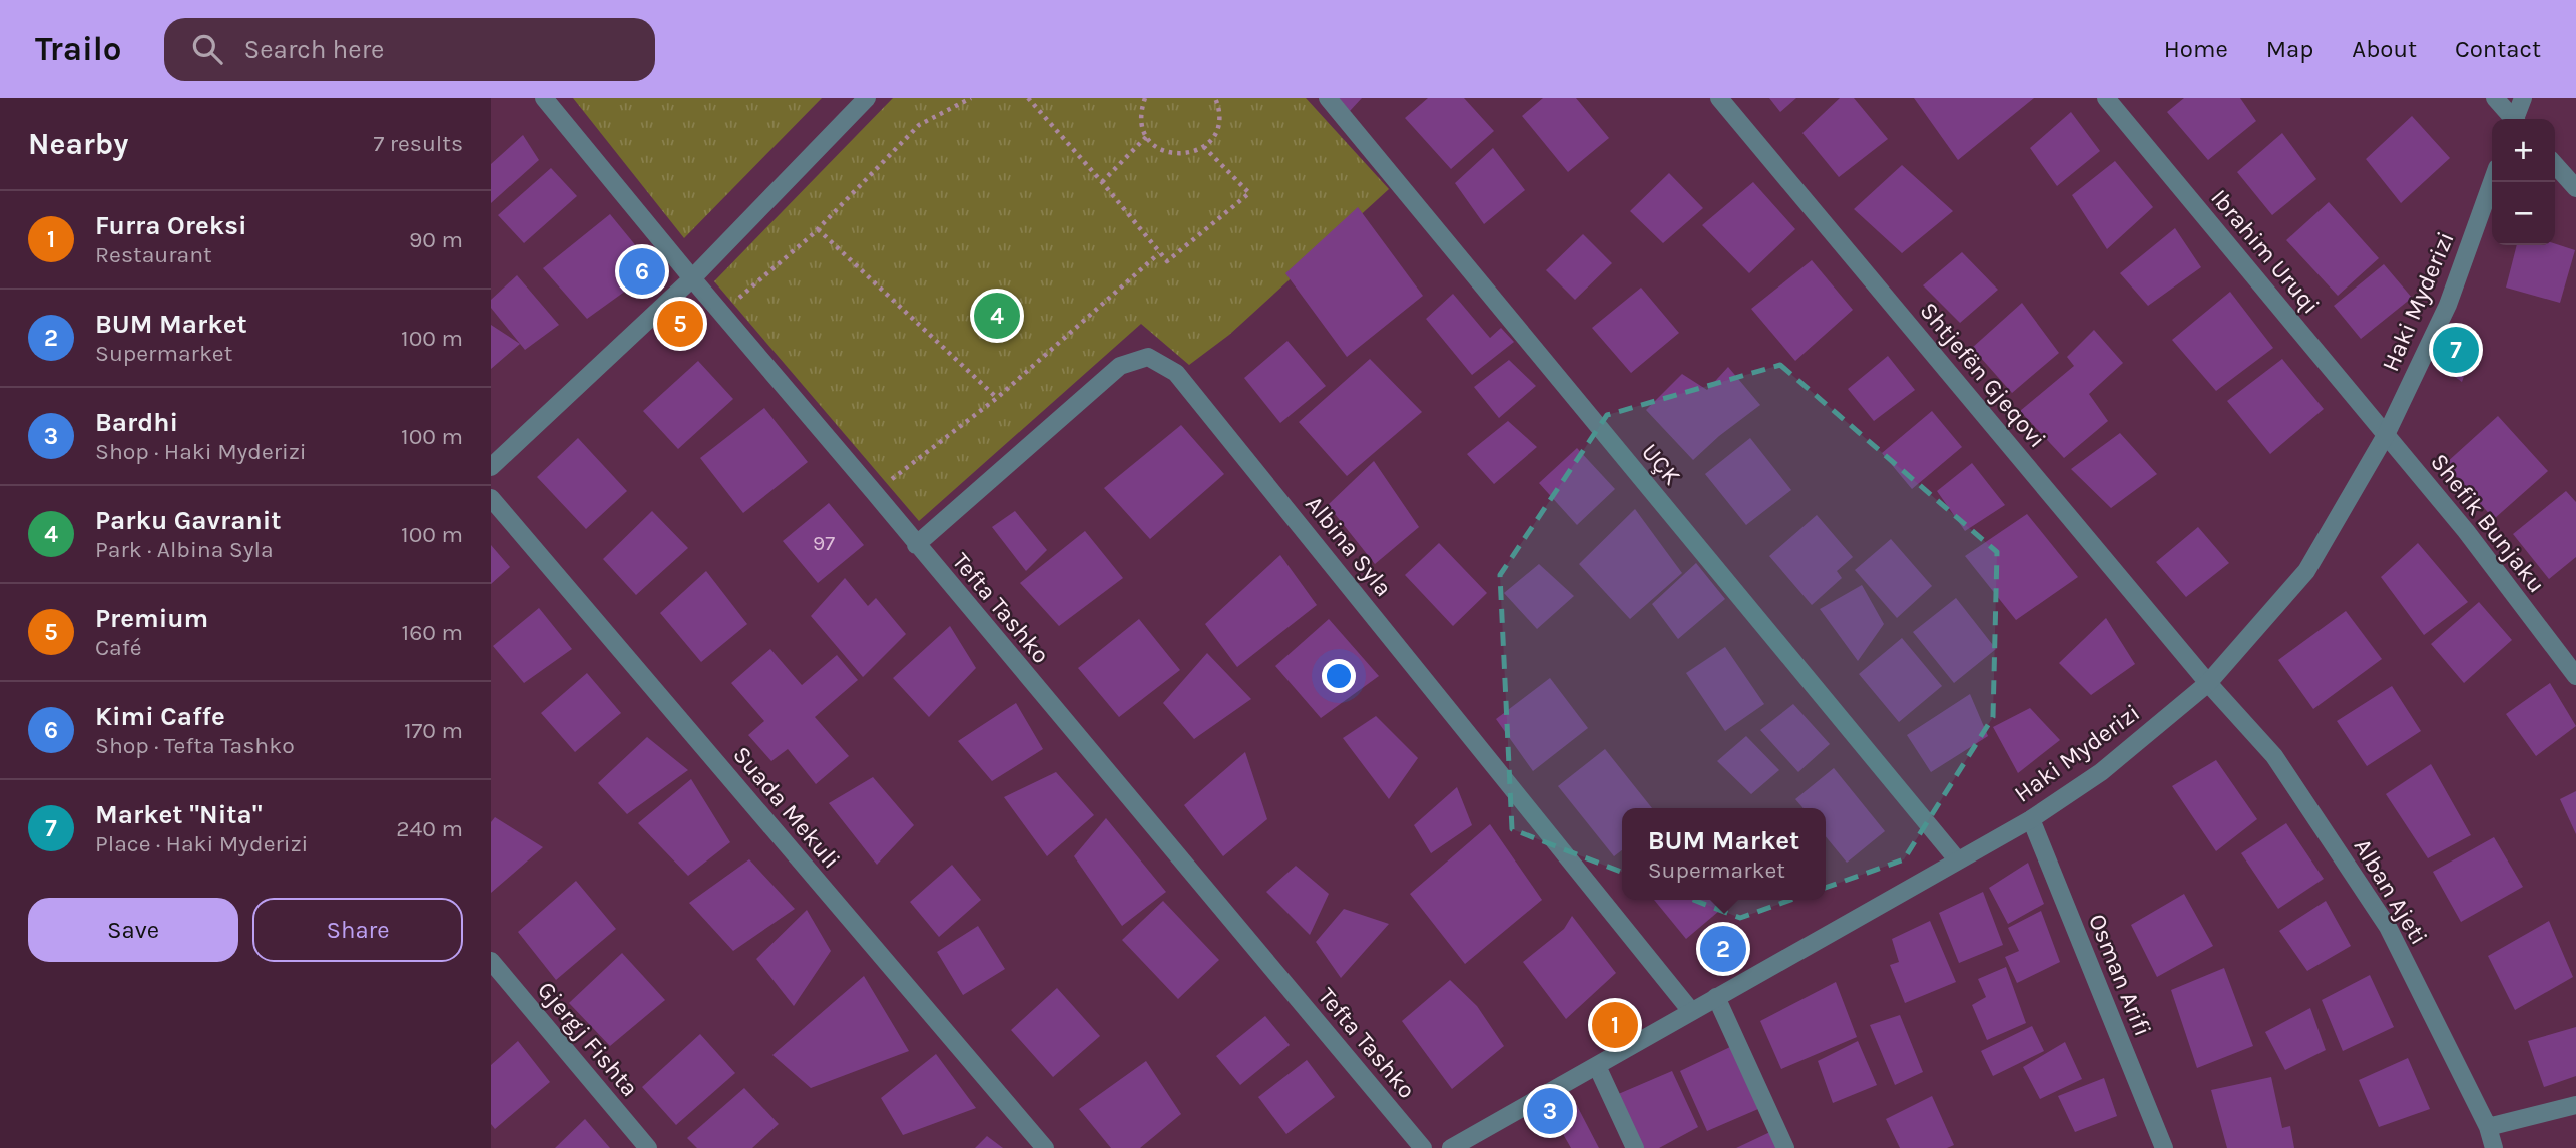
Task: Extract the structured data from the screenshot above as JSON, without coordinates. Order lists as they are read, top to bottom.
{
  "streets": {
    "street": [
      "Ibrahim Uruqi",
      "Haki Myderizi",
      "Shtjefën Gjeqovi",
      "UÇK",
      "Shefik Bunjaku",
      "Albina Syla",
      "Tefta Tashko",
      "Suada Mekuli",
      "Alban Ajeti",
      "Osman Arifi",
      "Gjergj Fishta"
    ]
  },
  "crossings": [
    ["Ibrahim Uruqi", "Haki Myderizi"],
    ["Ibrahim Uruqi", "Shefik Bunjaku"],
    ["Haki Myderizi", "Shtjefën Gjeqovi"],
    ["Haki Myderizi", "UÇK"],
    ["Haki Myderizi", "Shefik Bunjaku"],
    ["Haki Myderizi", "Albina Syla"],
    ["Haki Myderizi", "Alban Ajeti"],
    ["Haki Myderizi", "Osman Arifi"],
    ["Shtjefën Gjeqovi", "Alban Ajeti"],
    ["Albina Syla", "Tefta Tashko"]
  ],
  "house_numbers": ["97"],
  "page": {
    "header": "Trailo",
    "search": "Search here",
    "nav": [
      "Home",
      "Map",
      "About",
      "Contact"
    ],
    "heading": ["Nearby", "7 results"],
    "map_buttons": ["+", "−"],
    "list": [
      {
        "mark": "1",
        "name": "Furra Oreksi",
        "note": "Restaurant",
        "value": "90 m"
      },
      {
        "mark": "2",
        "name": "BUM Market",
        "note": "Supermarket",
        "value": "100 m"
      },
      {
        "mark": "3",
        "name": "Bardhi",
        "note": "Shop · Haki Myderizi",
        "value": "100 m"
      },
      {
        "mark": "4",
        "name": "Parku Gavranit",
        "note": "Park · Albina Syla",
        "value": "100 m"
      },
      {
        "mark": "5",
        "name": "Premium",
        "note": "Café",
        "value": "160 m"
      },
      {
        "mark": "6",
        "name": "Kimi Caffe",
        "note": "Shop · Tefta Tashko",
        "value": "170 m"
      },
      {
        "mark": "7",
        "name": "Market \"Nita\"",
        "note": "Place · Haki Myderizi",
        "value": "240 m"
      }
    ],
    "pins": [
      "6",
      "4",
      "5",
      "7",
      "2",
      "1",
      "3"
    ],
    "popup": ["BUM Market", "Supermarket"],
    "buttons": ["Save", "Share"]
  }
}
